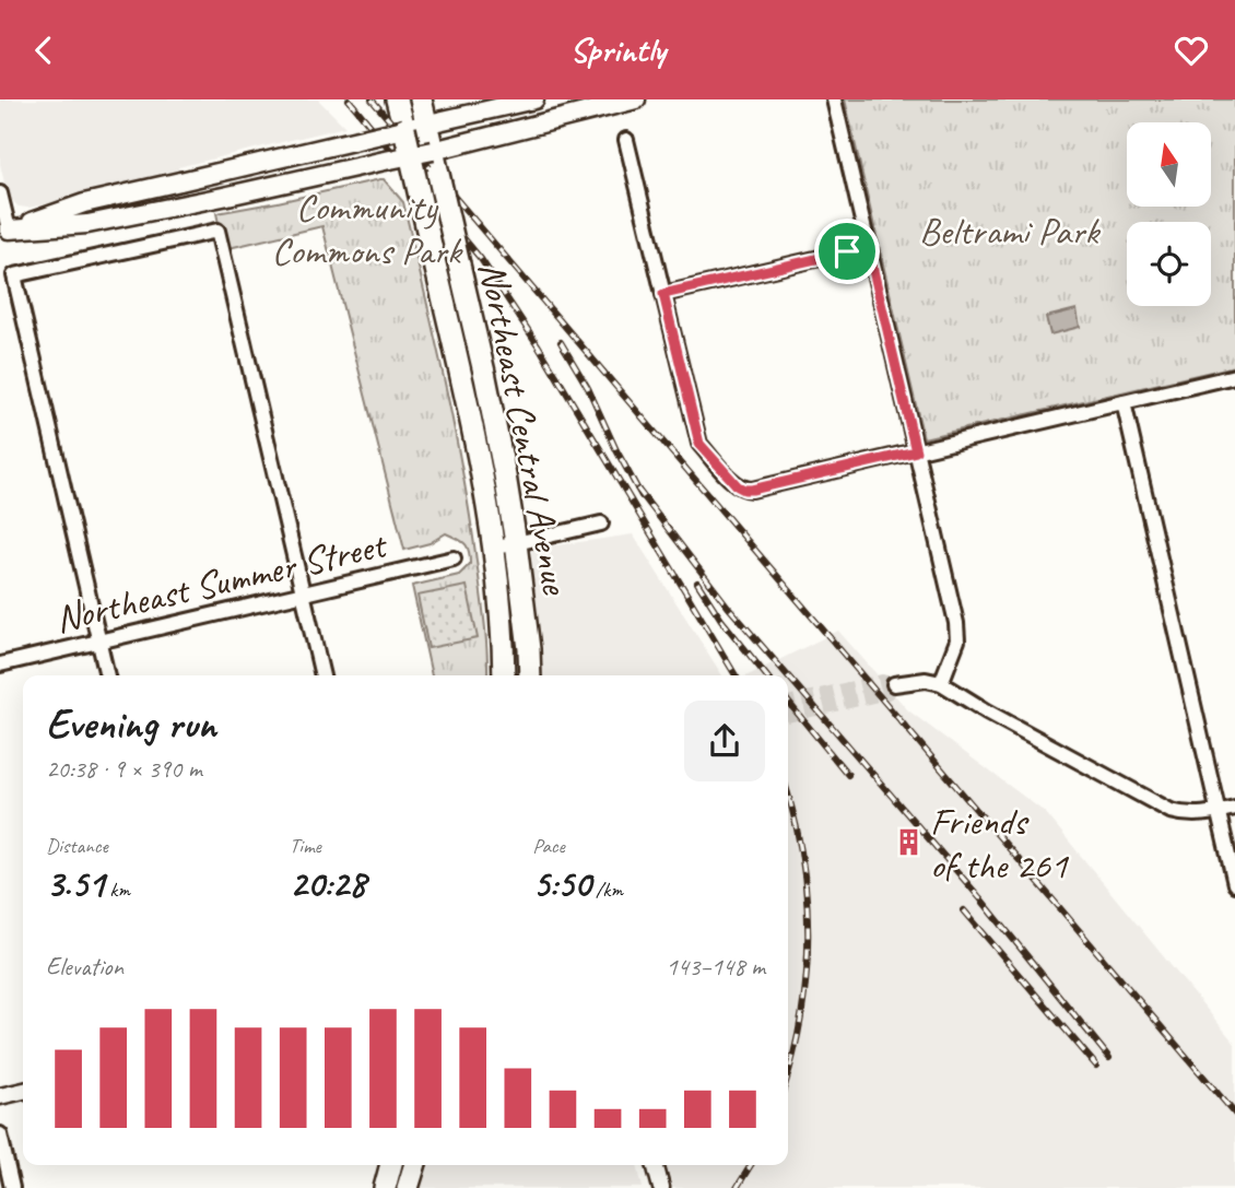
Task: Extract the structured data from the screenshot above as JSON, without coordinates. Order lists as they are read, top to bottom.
{
  "streets": {
    "main road": ["Northeast Central Avenue"],
    "street": ["Northeast Summer Street"]
  },
  "parks": ["Community Commons Park", "Beltrami Park"],
  "places": {
    "building": ["Friends of the 261"]
  },
  "north": "top",
  "page": {
    "header": "Sprintly",
    "heading": ["Evening run", "20:38 · 9 × 390 m"],
    "stats": [
      ["Distance", "3.51 km"],
      ["Time", "20:28"],
      ["Pace", "5:50 /km"]
    ],
    "chart": ["Elevation", "143–148 m"]
  }
}
